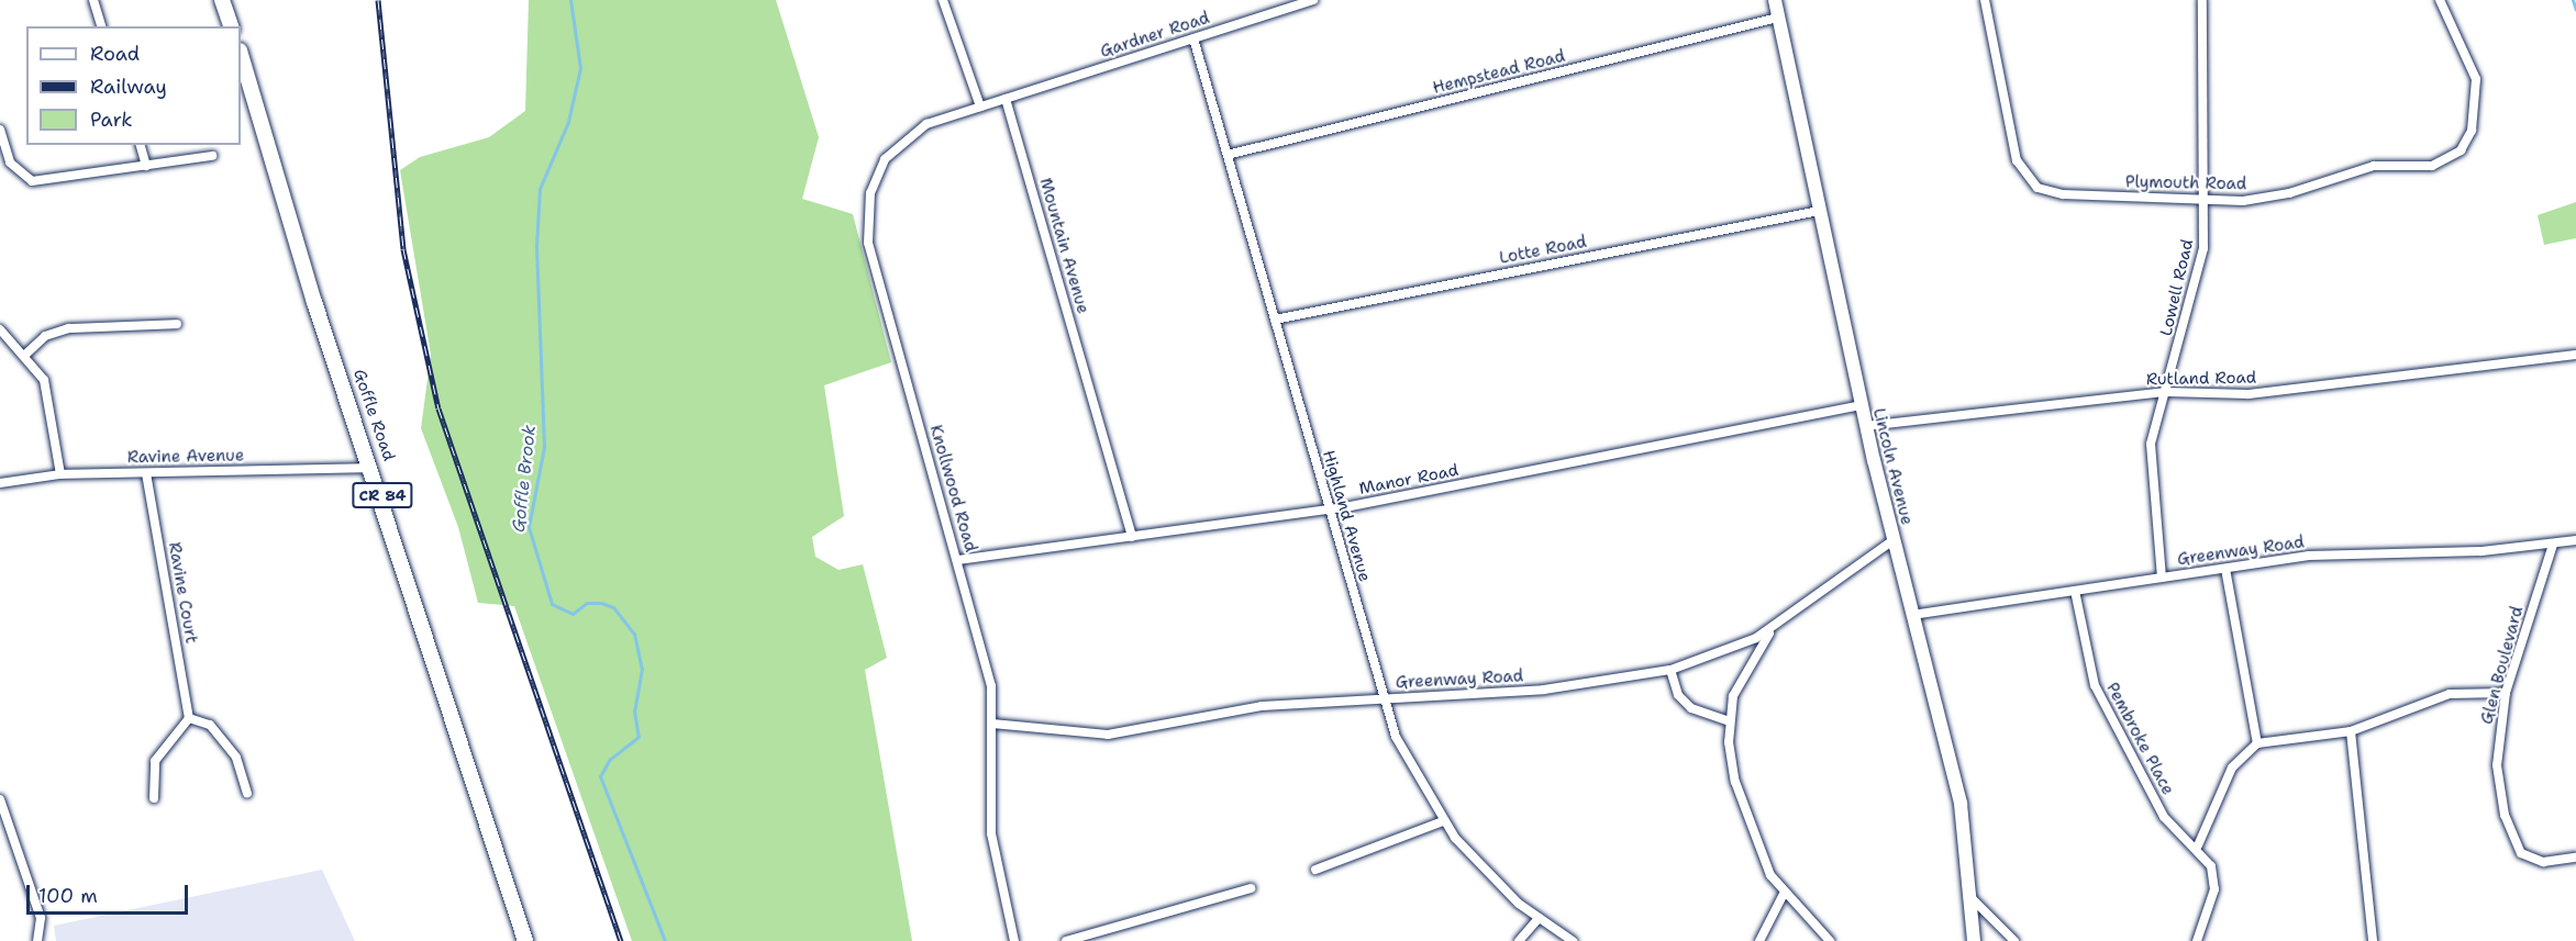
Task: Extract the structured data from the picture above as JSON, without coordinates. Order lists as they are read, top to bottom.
{
  "streets": {
    "main road": ["Goffle Road", "Lincoln Avenue", "CR 84"],
    "street": [
      "Gardner Road",
      "Hempstead Road",
      "Plymouth Road",
      "Mountain Avenue",
      "Lotte Road",
      "Lowell Road",
      "Rutland Road",
      "Ravine Avenue",
      "Manor Road",
      "Knollwood Road",
      "Highland Avenue",
      "Greenway Road",
      "Ravine Court",
      "Glen Boulevard",
      "Pembroke Place"
    ]
  },
  "crossings": [
    ["Gardner Road", "Mountain Avenue"],
    ["Gardner Road", "Highland Avenue"],
    ["Hempstead Road", "Lincoln Avenue"],
    ["Hempstead Road", "Highland Avenue"],
    ["Plymouth Road", "Lowell Road"],
    ["Mountain Avenue", "Manor Road"],
    ["Lotte Road", "Lincoln Avenue"],
    ["Lotte Road", "Highland Avenue"],
    ["Lowell Road", "Rutland Road"],
    ["Lowell Road", "Greenway Road"],
    ["Rutland Road", "Lincoln Avenue"],
    ["Goffle Road", "Ravine Avenue"],
    ["Ravine Avenue", "Ravine Court"],
    ["Lincoln Avenue", "Manor Road"],
    ["Lincoln Avenue", "Greenway Road"],
    ["Manor Road", "Knollwood Road"],
    ["Manor Road", "Highland Avenue"],
    ["Knollwood Road", "Greenway Road"],
    ["Highland Avenue", "Greenway Road"],
    ["Greenway Road", "Glen Boulevard"],
    ["Greenway Road", "Pembroke Place"]
  ],
  "water": ["Goffle Brook"],
  "legend": ["Road", "Railway", "Park"],
  "scale_bar": "100 m"
}
